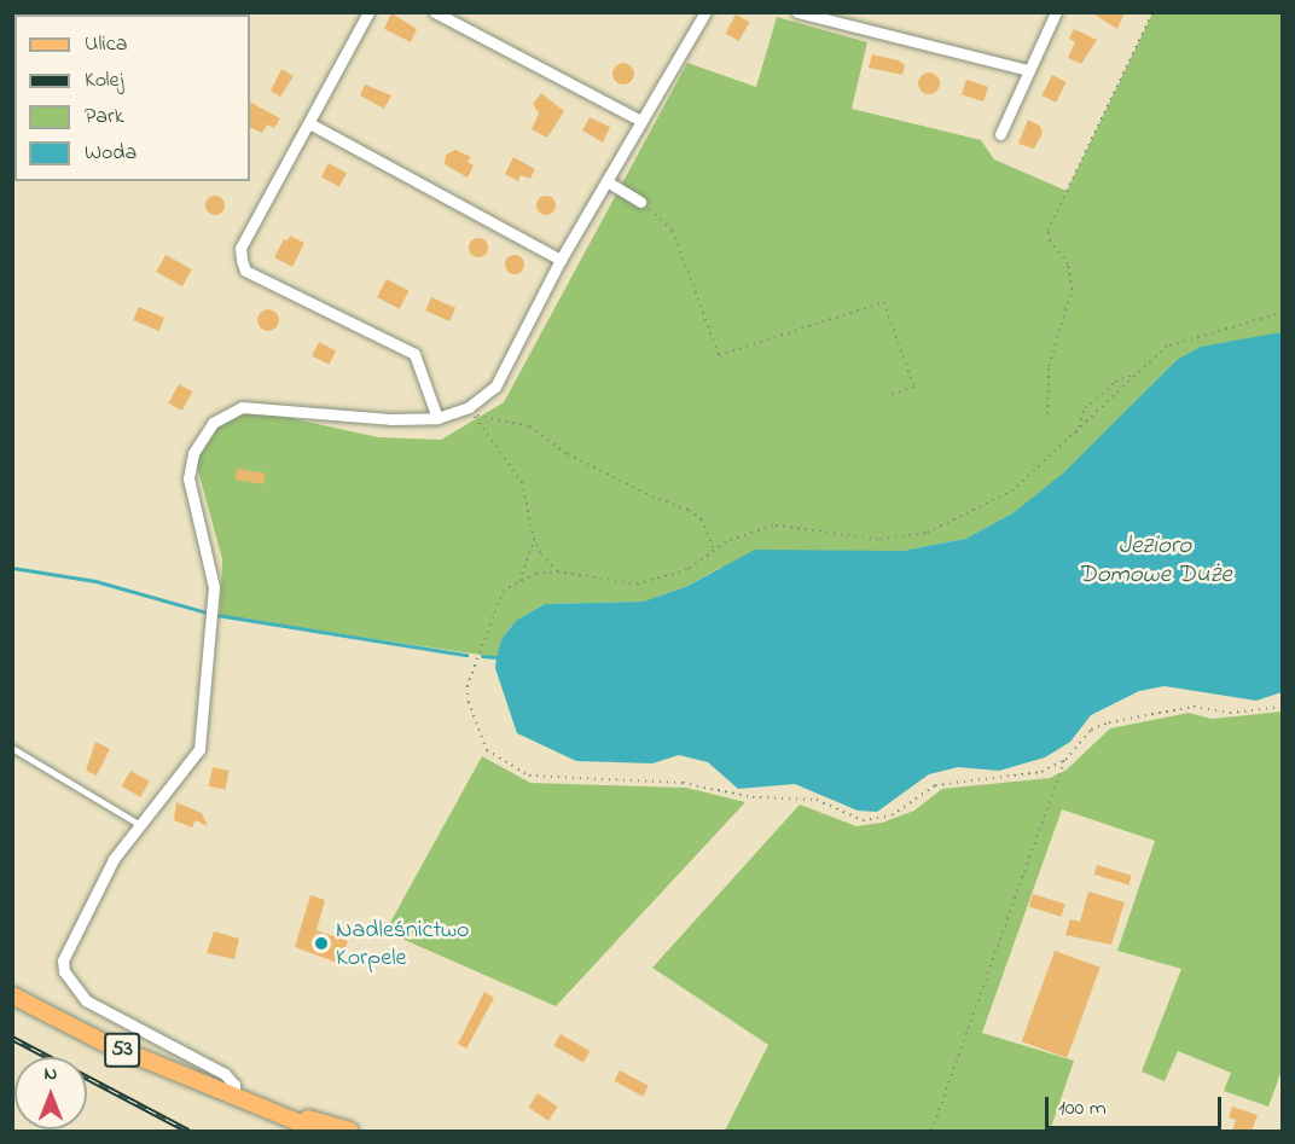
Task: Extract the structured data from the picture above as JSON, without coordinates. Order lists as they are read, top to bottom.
{
  "streets": {
    "main road": ["53"]
  },
  "water": ["Jezioro Domowe Duże"],
  "places": ["Nadleśnictwo Korpele"],
  "legend": [
    "Ulica",
    "Kolej",
    "Park",
    "Woda"
  ],
  "scale_bar": "100 m",
  "north": "top"
}
